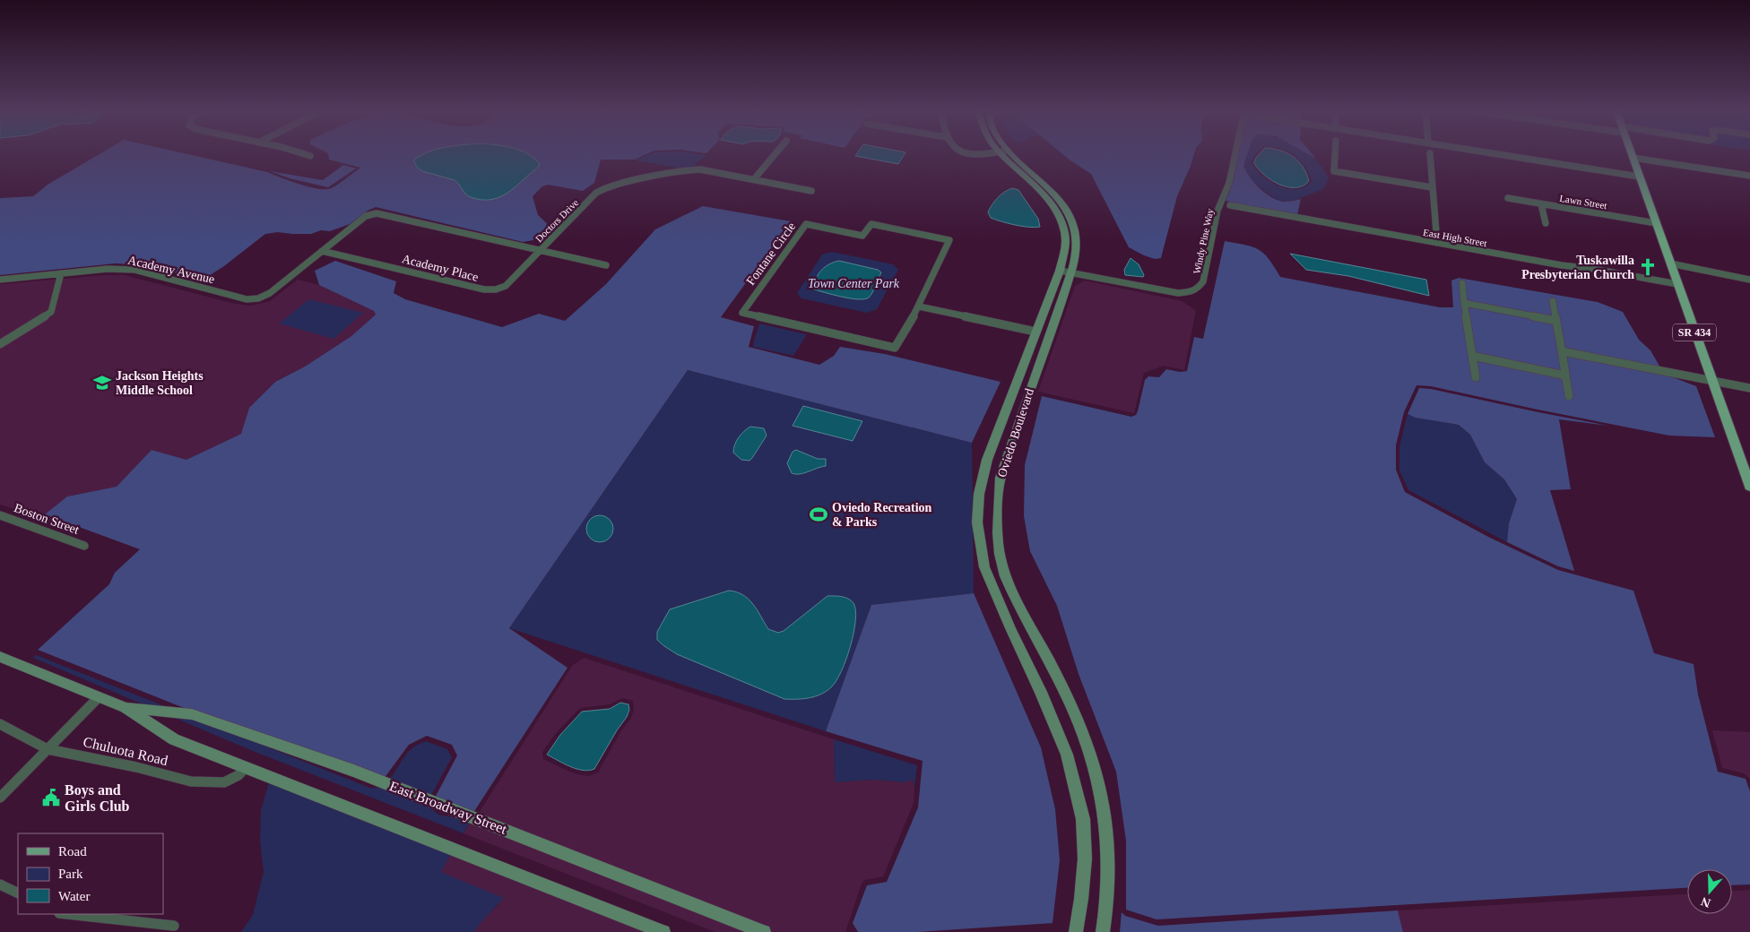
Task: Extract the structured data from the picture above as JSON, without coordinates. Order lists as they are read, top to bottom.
{
  "streets": {
    "main road": ["SR 434"],
    "street": [
      "Lawn Street",
      "Doctors Drive",
      "East High Street",
      "Windy Pine Way",
      "Fontane Circle",
      "Academy Place",
      "Academy Avenue",
      "Oviedo Boulevard",
      "Boston Street",
      "Chuluota Road",
      "East Broadway Street"
    ]
  },
  "crossings": [
    ["Lawn Street", "SR 434"],
    ["Doctors Drive", "Academy Place"],
    ["Doctors Drive", "Academy Avenue"],
    ["East High Street", "SR 434"],
    ["Windy Pine Way", "Oviedo Boulevard"],
    ["Academy Place", "Academy Avenue"],
    ["Chuluota Road", "East Broadway Street"]
  ],
  "parks": ["Town Center Park"],
  "places": {
    "church": ["Tuskawilla Presbyterian Church"],
    "school or university": ["Jackson Heights Middle School"],
    "sports": ["Oviedo Recreation & Parks"],
    "public building": ["Boys and Girls Club"]
  },
  "legend": ["Road", "Park", "Water"],
  "north": "bottom"
}
